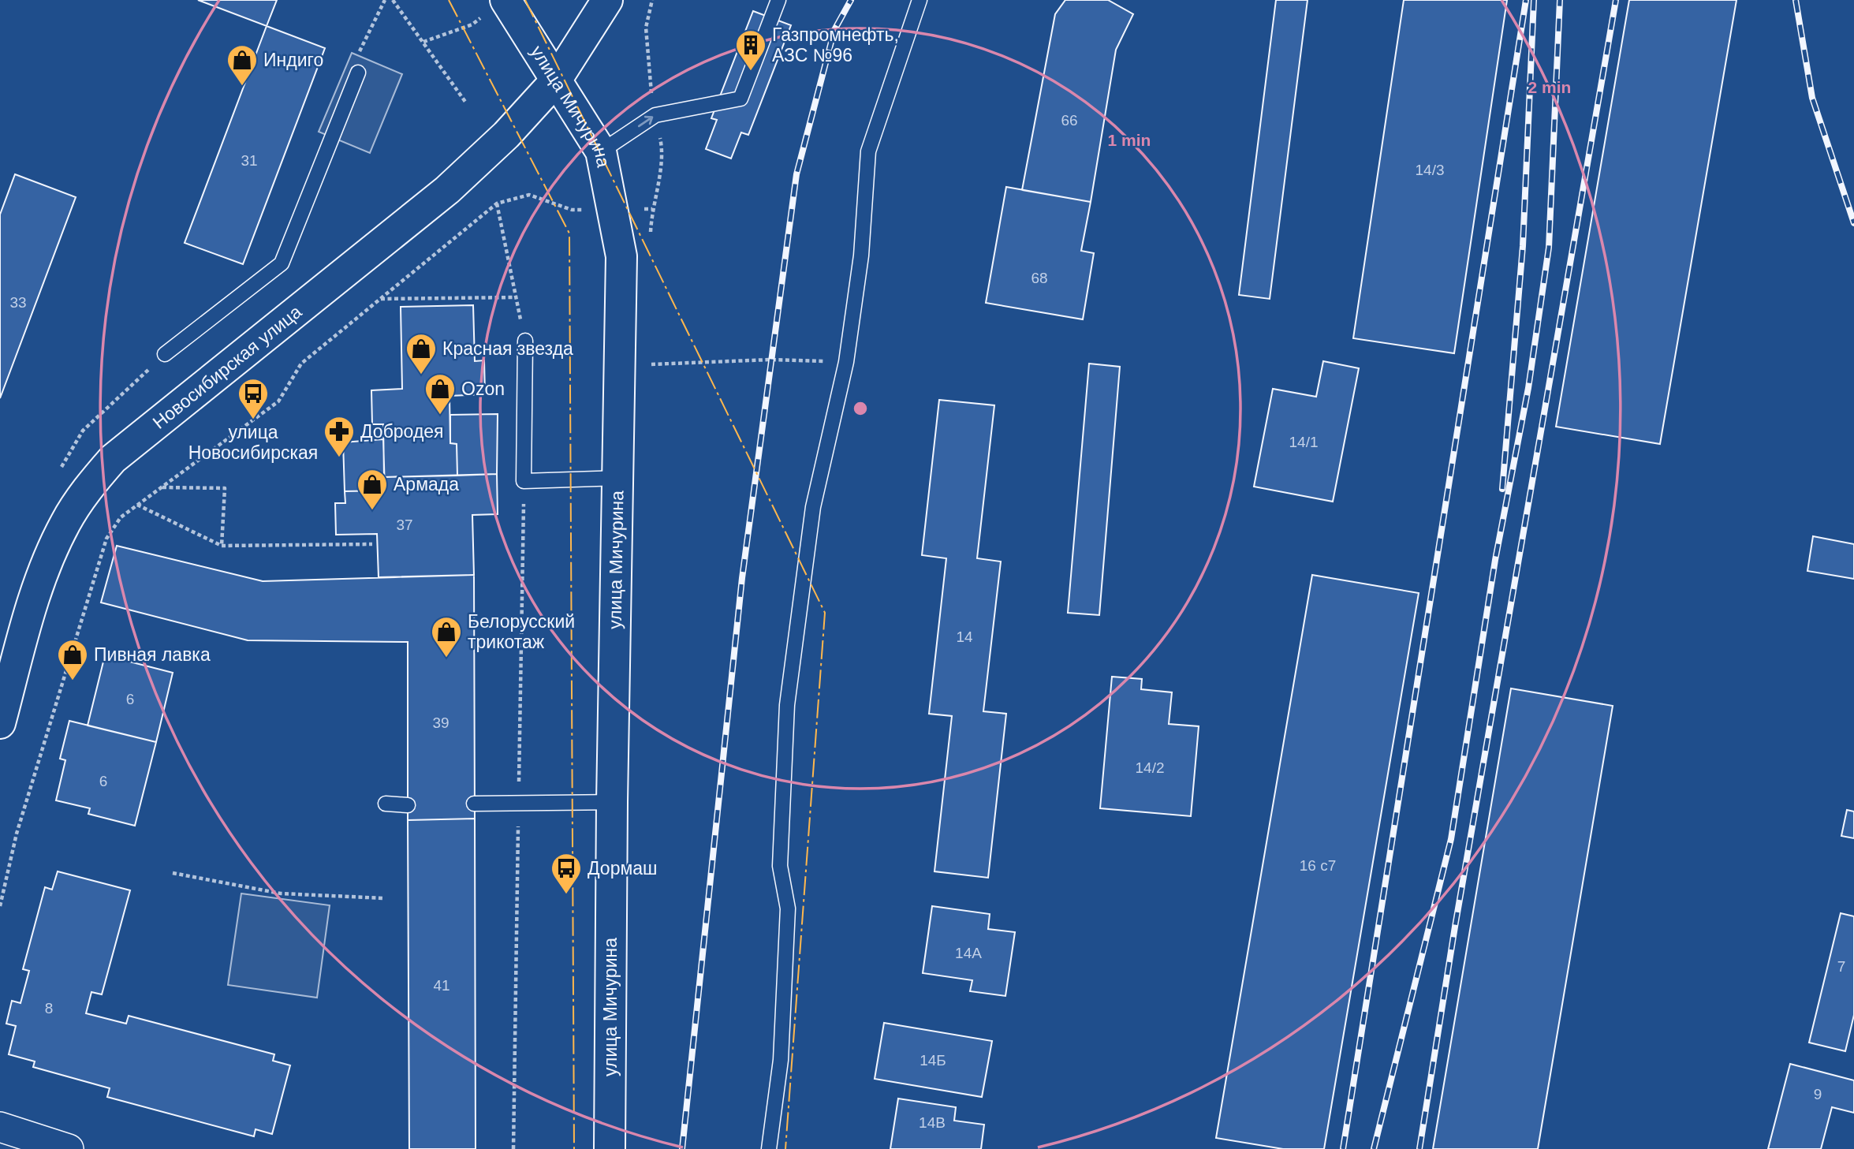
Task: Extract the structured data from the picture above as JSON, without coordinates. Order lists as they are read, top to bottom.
{
  "streets": {
    "main road": ["улица Мичурина", "Новосибирская улица"]
  },
  "crossings": [
    ["улица Мичурина", "Новосибирская улица"]
  ],
  "places": {
    "building": ["Газпромнефть, АЗС №96"],
    "shop": [
      "Индиго",
      "Красная звезда",
      "Ozon",
      "Армада",
      "Белорусский трикотаж",
      "Пивная лавка"
    ],
    "bus stop": ["улица Новосибирская", "Дормаш"],
    "pharmacy": ["Добродея"]
  },
  "house_numbers": [
    "66",
    "31",
    "14/3",
    "68",
    "33",
    "14/1",
    "37",
    "14",
    "6",
    "39",
    "14/2",
    "6",
    "16 с7",
    "14А",
    "7",
    "41",
    "8",
    "14Б",
    "9",
    "14В"
  ],
  "rings": ["2 min", "1 min"]
}
